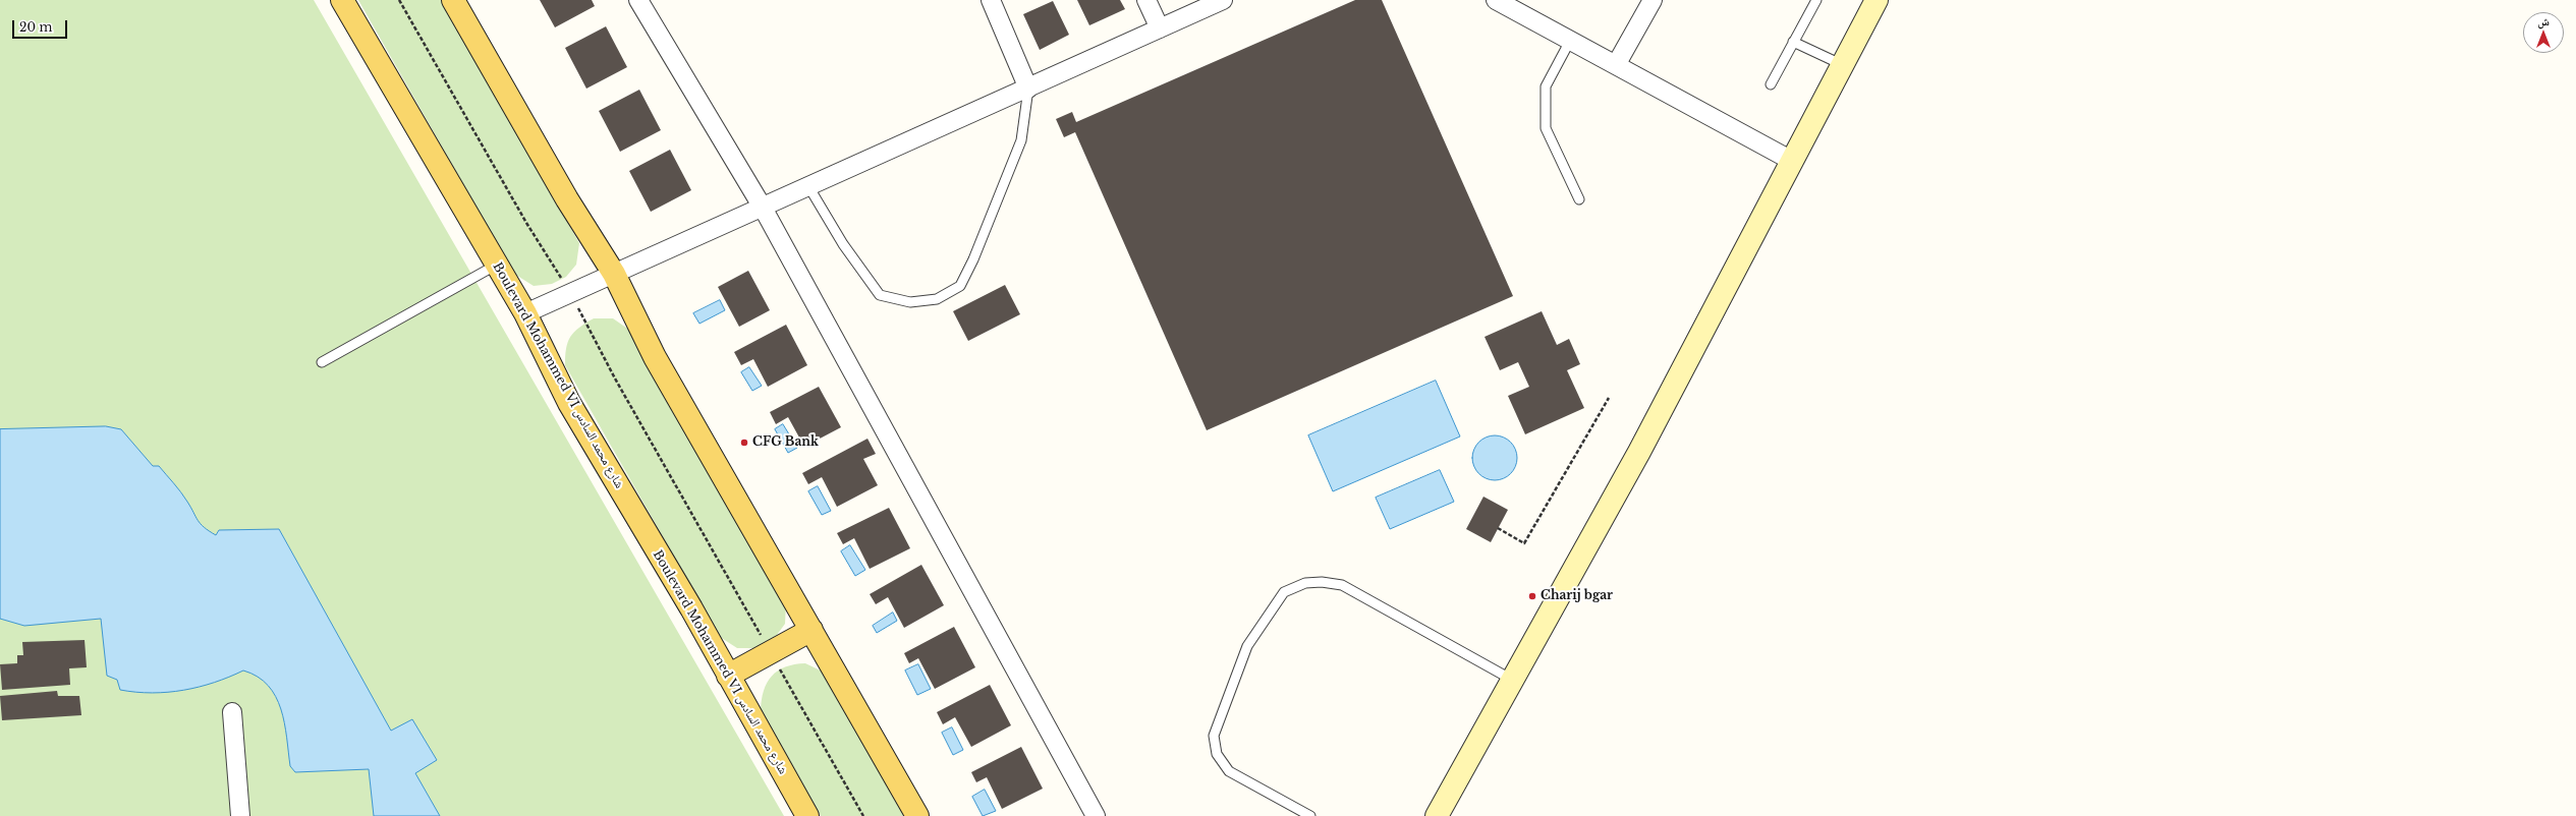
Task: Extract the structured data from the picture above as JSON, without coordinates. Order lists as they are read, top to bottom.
{
  "streets": {
    "main road": ["Boulevard Mohammed VI شارع محمد السادس"]
  },
  "places": ["CFG Bank", "Charij bgar"],
  "scale_bar": "20 m",
  "north": "top"
}
